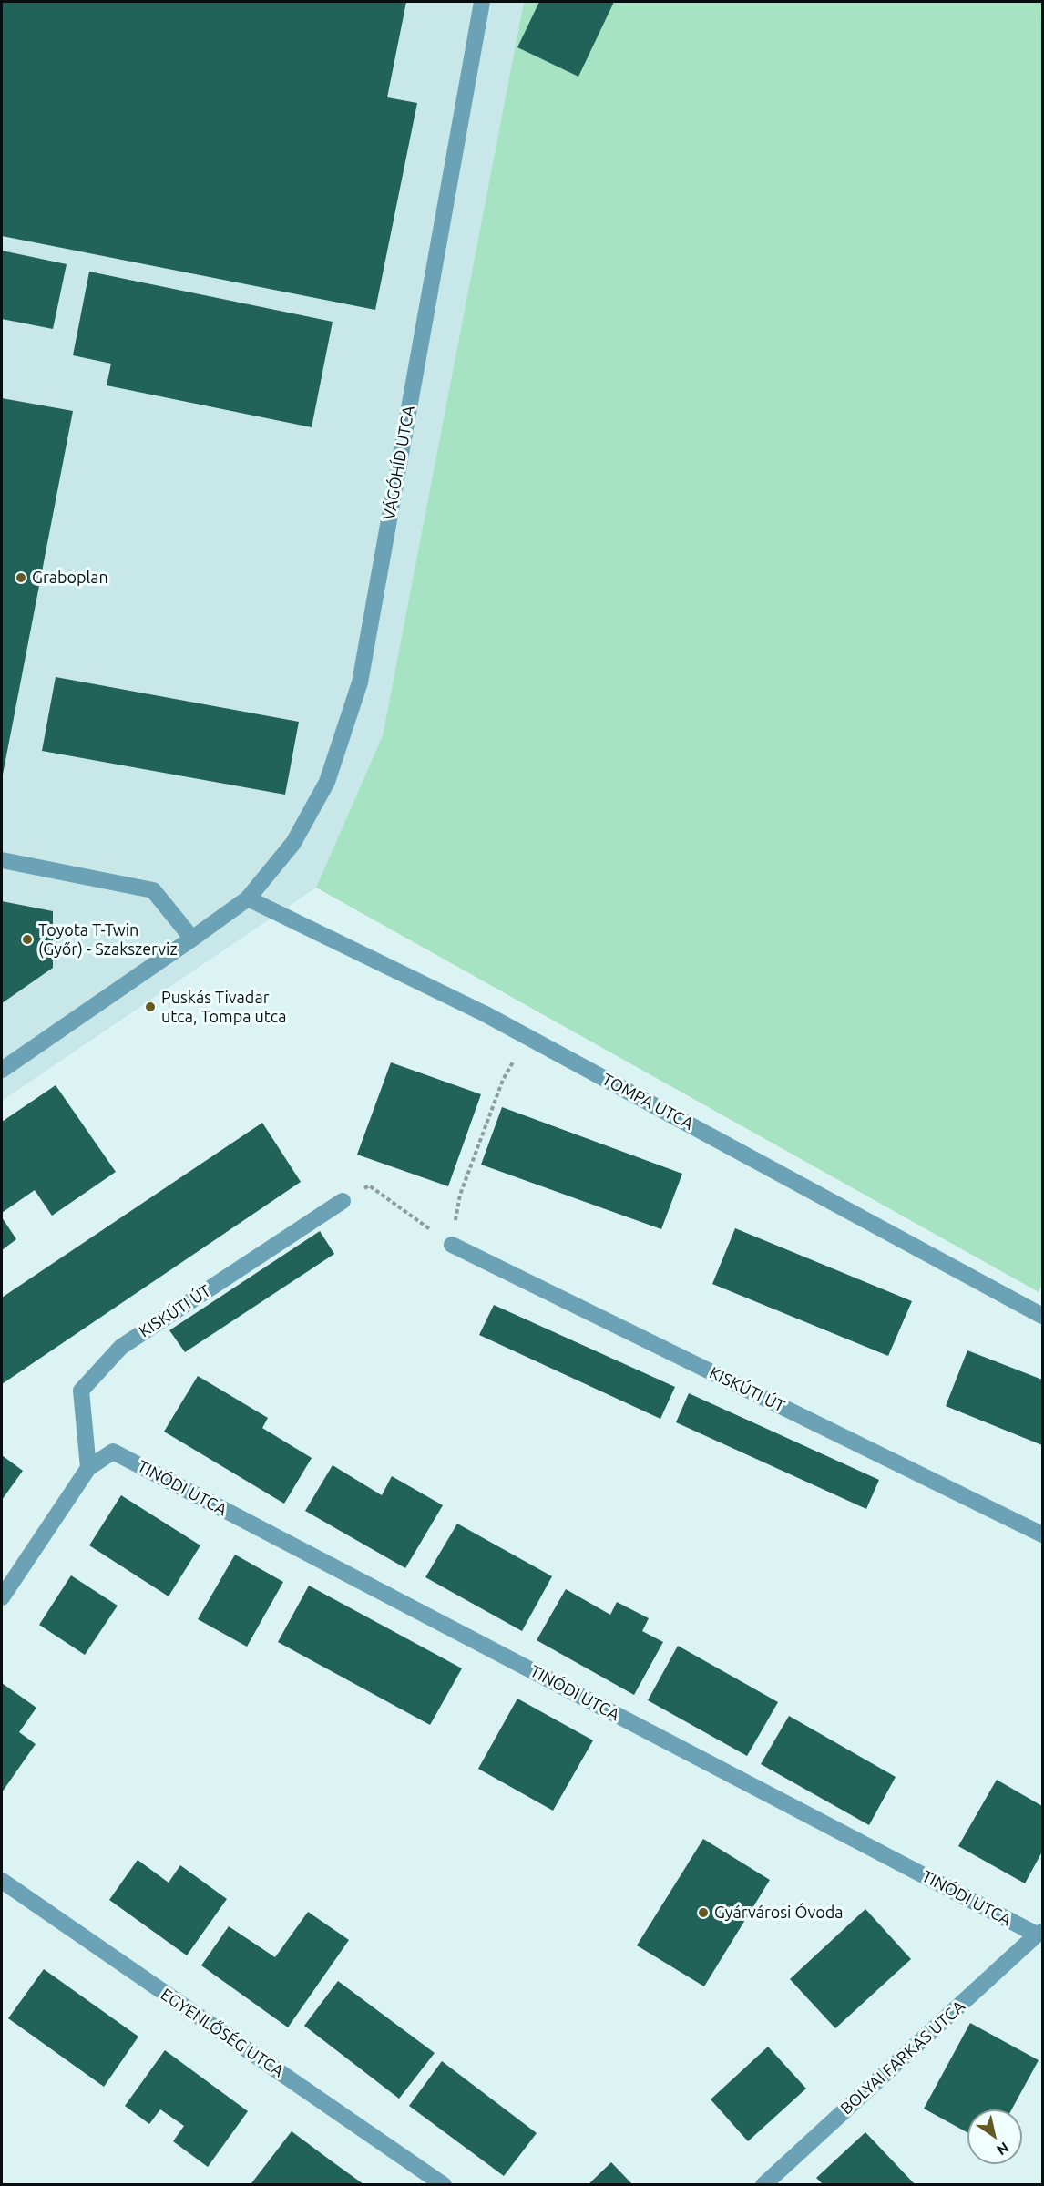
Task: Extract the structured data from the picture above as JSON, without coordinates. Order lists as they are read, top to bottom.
{
  "streets": {
    "street": [
      "VÁGÓHÍD UTCA",
      "TOMPA UTCA",
      "KISKÚTI ÚT",
      "TINÓDI UTCA",
      "EGYENLŐSÉG UTCA",
      "BOLYAI FARKAS UTCA"
    ]
  },
  "crossings": [
    ["VÁGÓHÍD UTCA", "TOMPA UTCA"],
    ["KISKÚTI ÚT", "TINÓDI UTCA"],
    ["TINÓDI UTCA", "BOLYAI FARKAS UTCA"]
  ],
  "places": [
    "Graboplan",
    "Toyota T-Twin (Győr) - Szakszerviz",
    "Puskás Tivadar utca, Tompa utca",
    "Gyárvárosi Óvoda"
  ],
  "north": "bottom right"
}
